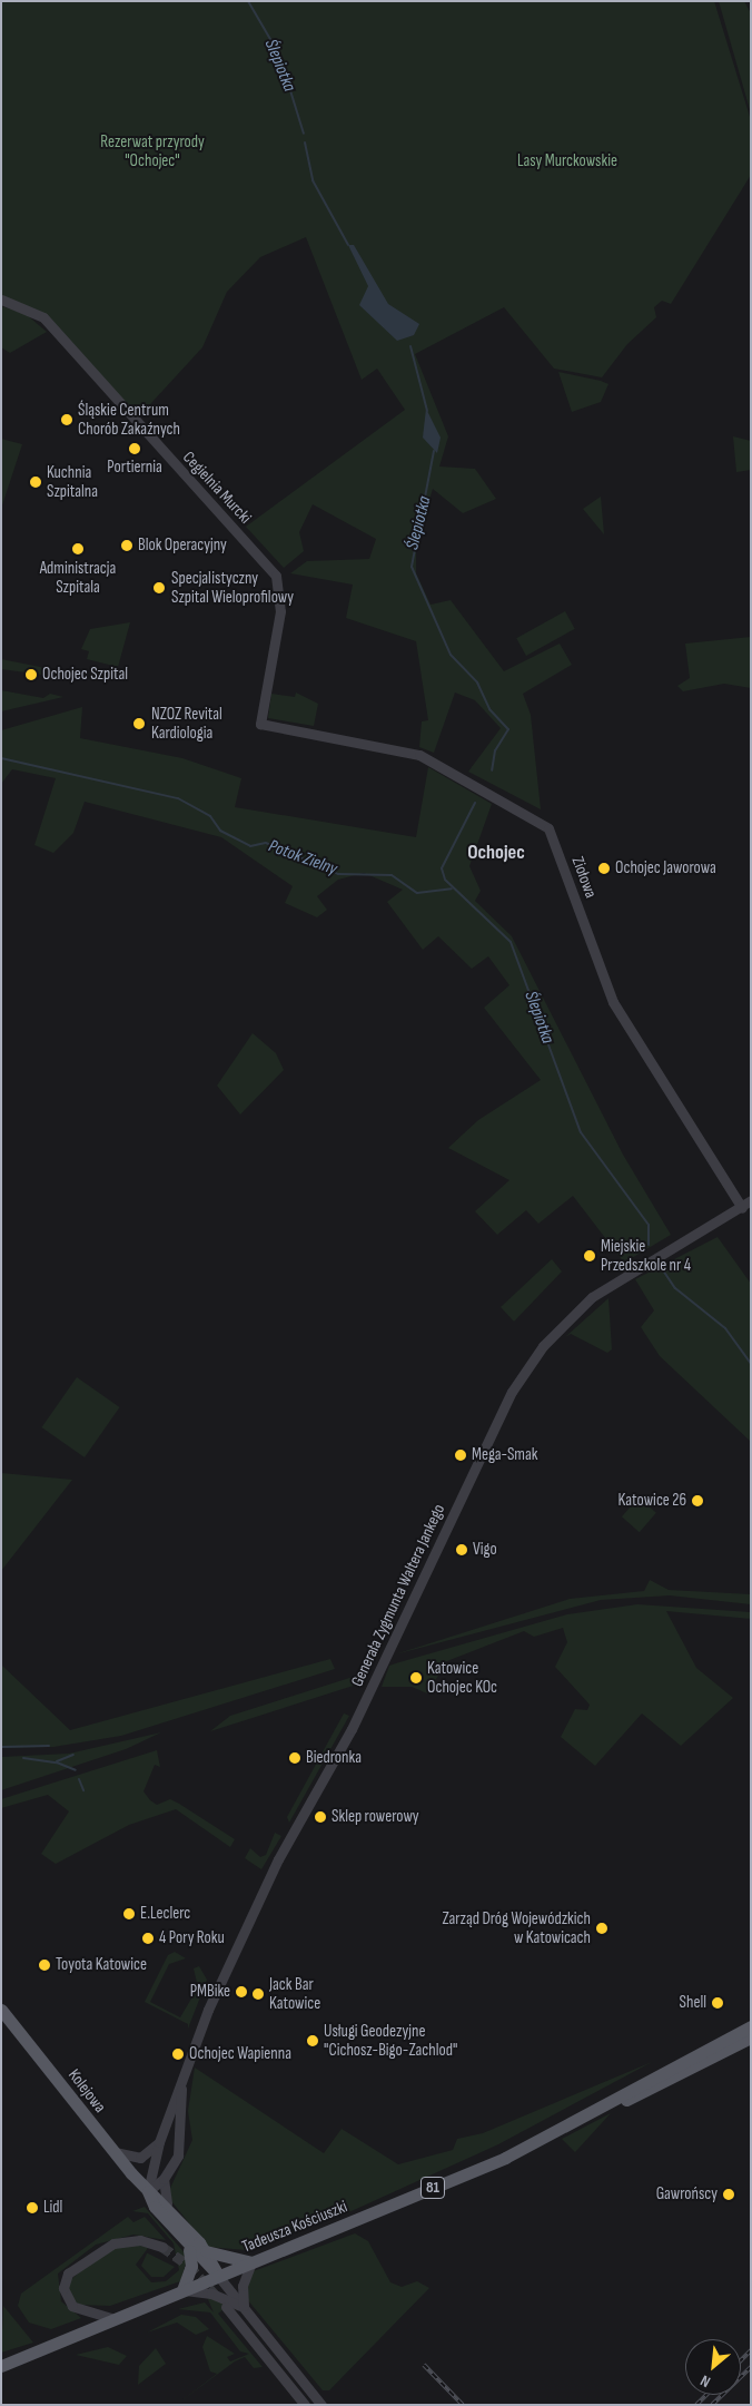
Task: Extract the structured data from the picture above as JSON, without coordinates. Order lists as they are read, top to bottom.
{
  "streets": {
    "main road": ["Kolejowa", "81", "Tadeusza Kościuszki"],
    "street": ["Cegielnia Murcki", "Ziołowa", "Generała Zygmunta Waltera Jankego"]
  },
  "crossings": [
    ["Cegielnia Murcki", "Ziołowa"],
    ["Ziołowa", "Generała Zygmunta Waltera Jankego"],
    ["Generała Zygmunta Waltera Jankego", "Kolejowa"],
    ["Kolejowa", "Tadeusza Kościuszki"]
  ],
  "districts": ["Ochojec"],
  "water": ["Ślepiotka", "Potok Zielny"],
  "parks": ["Rezerwat przyrody \"Ochojec\"", "Lasy Murckowskie"],
  "places": [
    "Śląskie Centrum Chorób Zakaźnych",
    "Portiernia",
    "Kuchnia Szpitalna",
    "Blok Operacyjny",
    "Administracja Szpitala",
    "Specjalistyczny Szpital Wieloprofilowy",
    "Ochojec Szpital",
    "NZOZ Revital Kardiologia",
    "Ochojec Jaworowa",
    "Miejskie Przedszkole nr 4",
    "Mega-Smak",
    "Katowice 26",
    "Vigo",
    "Katowice Ochojec KOc",
    "Biedronka",
    "Sklep rowerowy",
    "E.Leclerc",
    "Zarząd Dróg Wojewódzkich w Katowicach",
    "4 Pory Roku",
    "Toyota Katowice",
    "PMBike",
    "Jack Bar Katowice",
    "Shell",
    "Usługi Geodezyjne \"Cichosz-Bigo-Zachlod\"",
    "Ochojec Wapienna",
    "Gawrońscy",
    "Lidl"
  ],
  "north": "bottom left"
}
